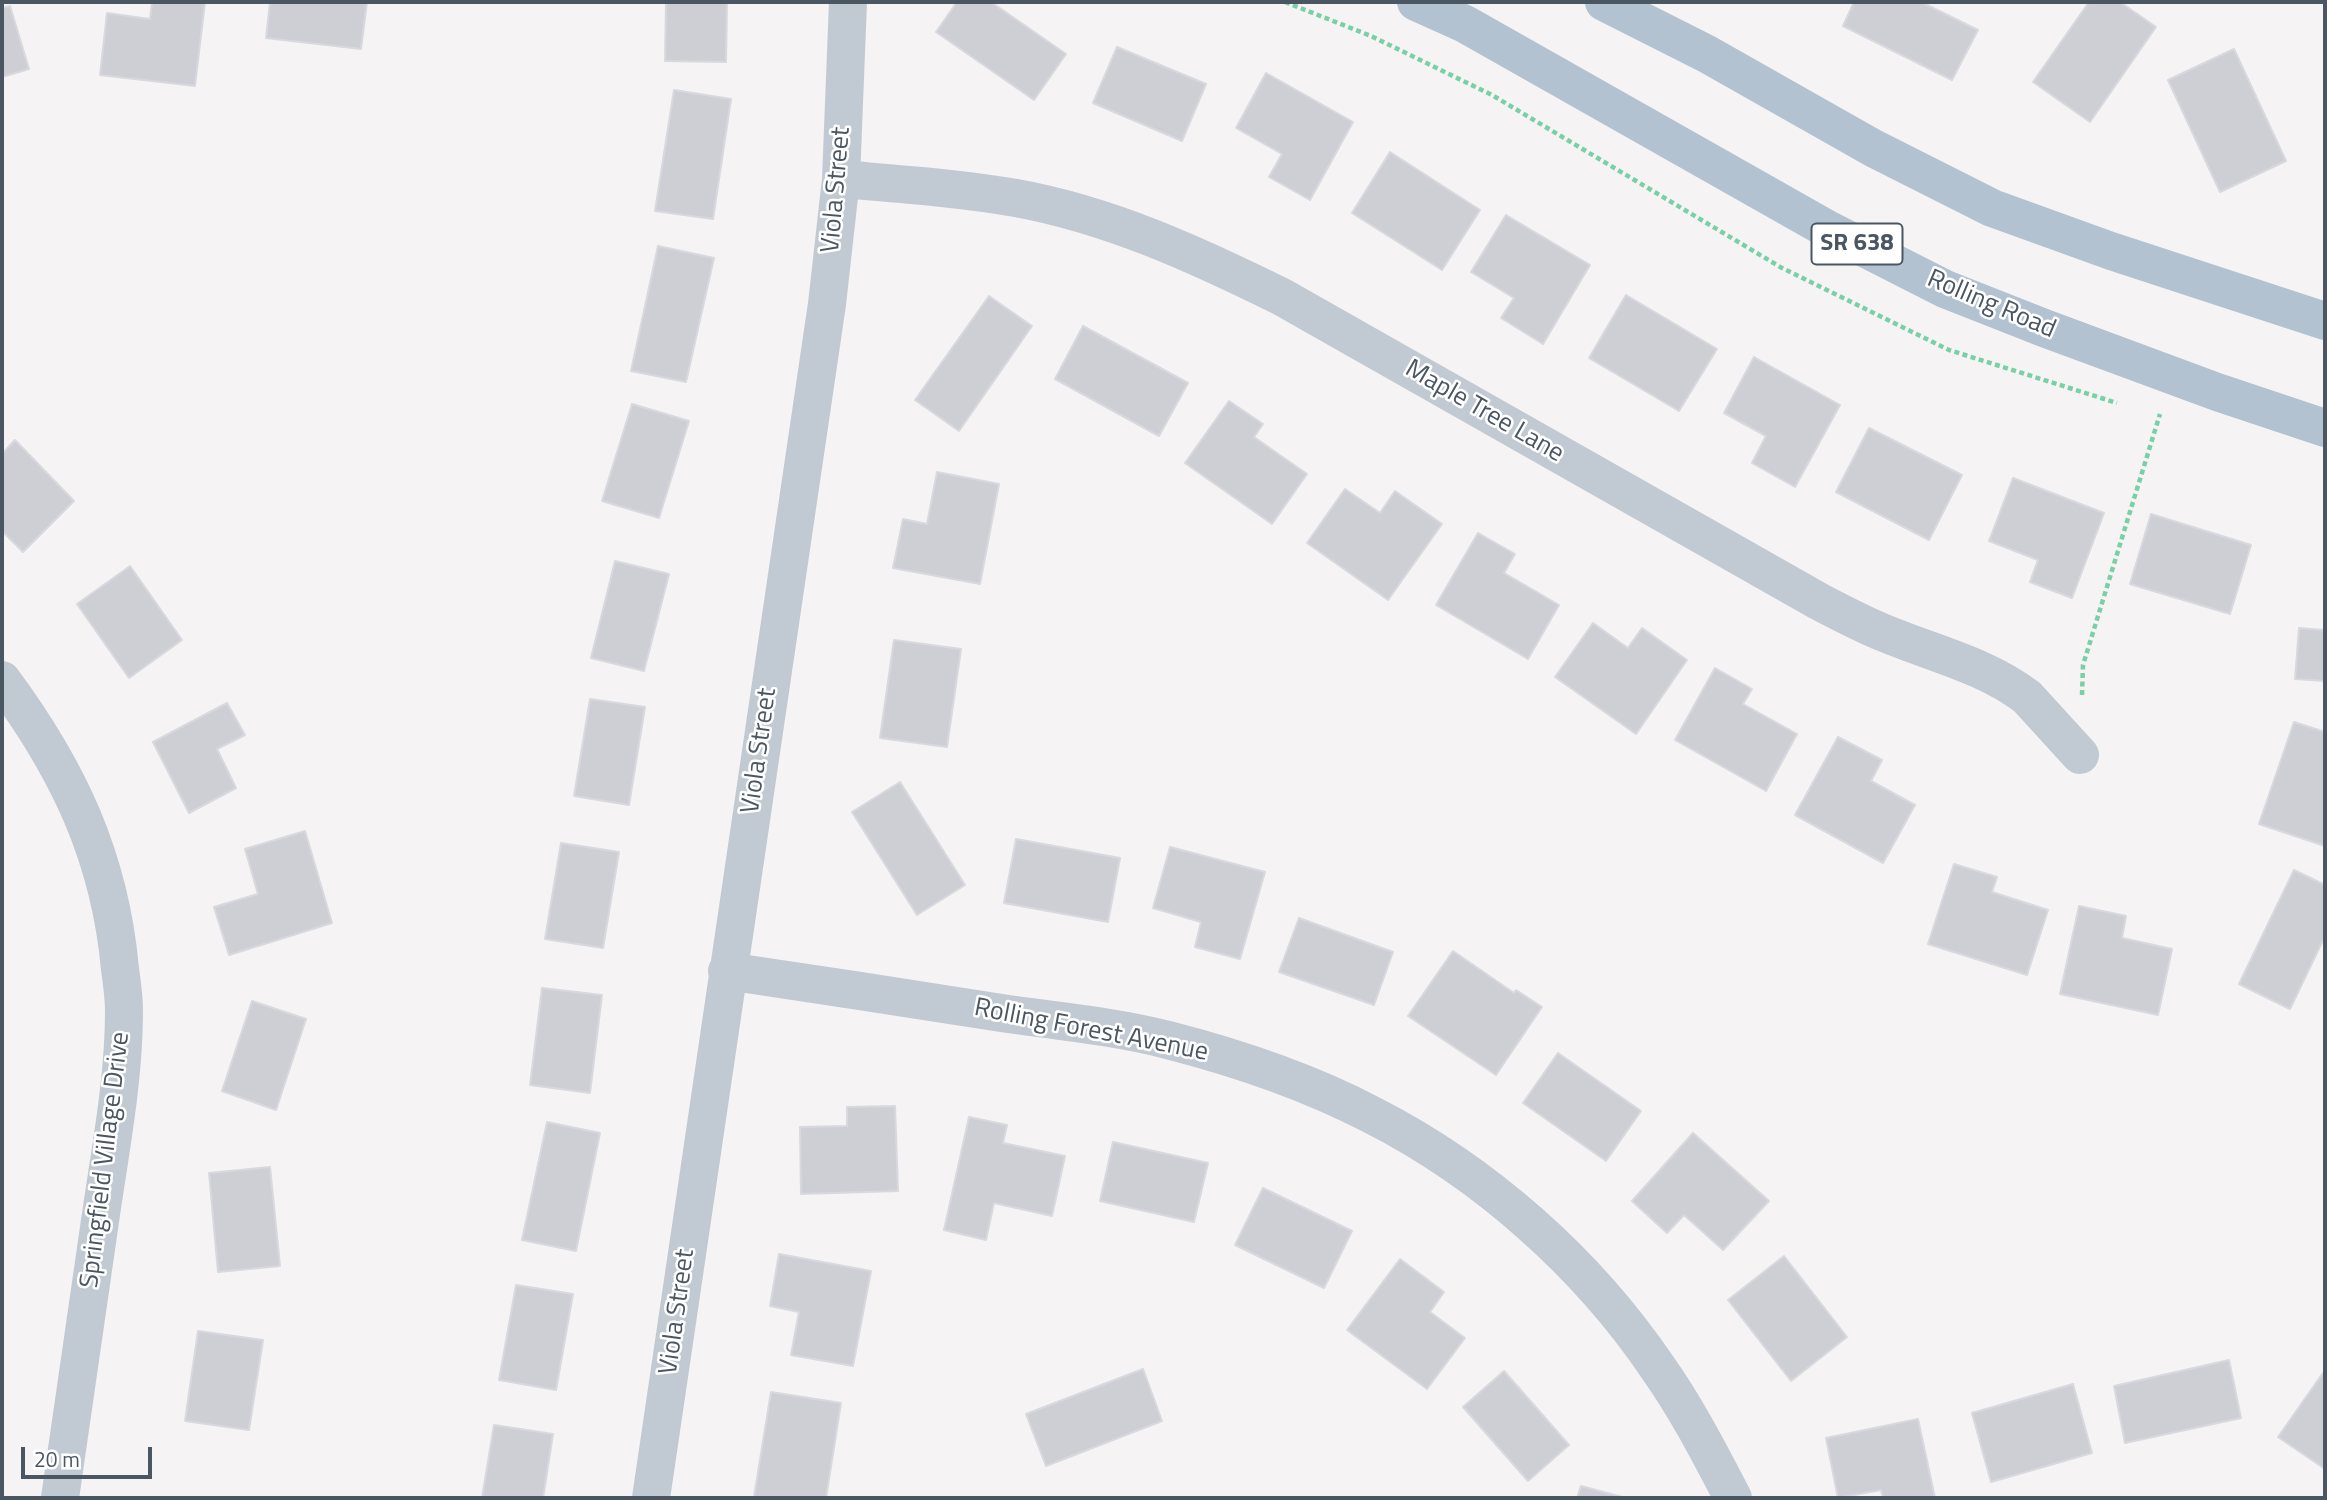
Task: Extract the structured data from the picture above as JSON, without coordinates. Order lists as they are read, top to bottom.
{
  "streets": {
    "main road": ["SR 638", "Rolling Road"],
    "street": [
      "Viola Street",
      "Maple Tree Lane",
      "Rolling Forest Avenue",
      "Springfield Village Drive"
    ]
  },
  "crossings": [
    ["Viola Street", "Maple Tree Lane"],
    ["Viola Street", "Rolling Forest Avenue"]
  ],
  "scale_bar": "20 m"
}
